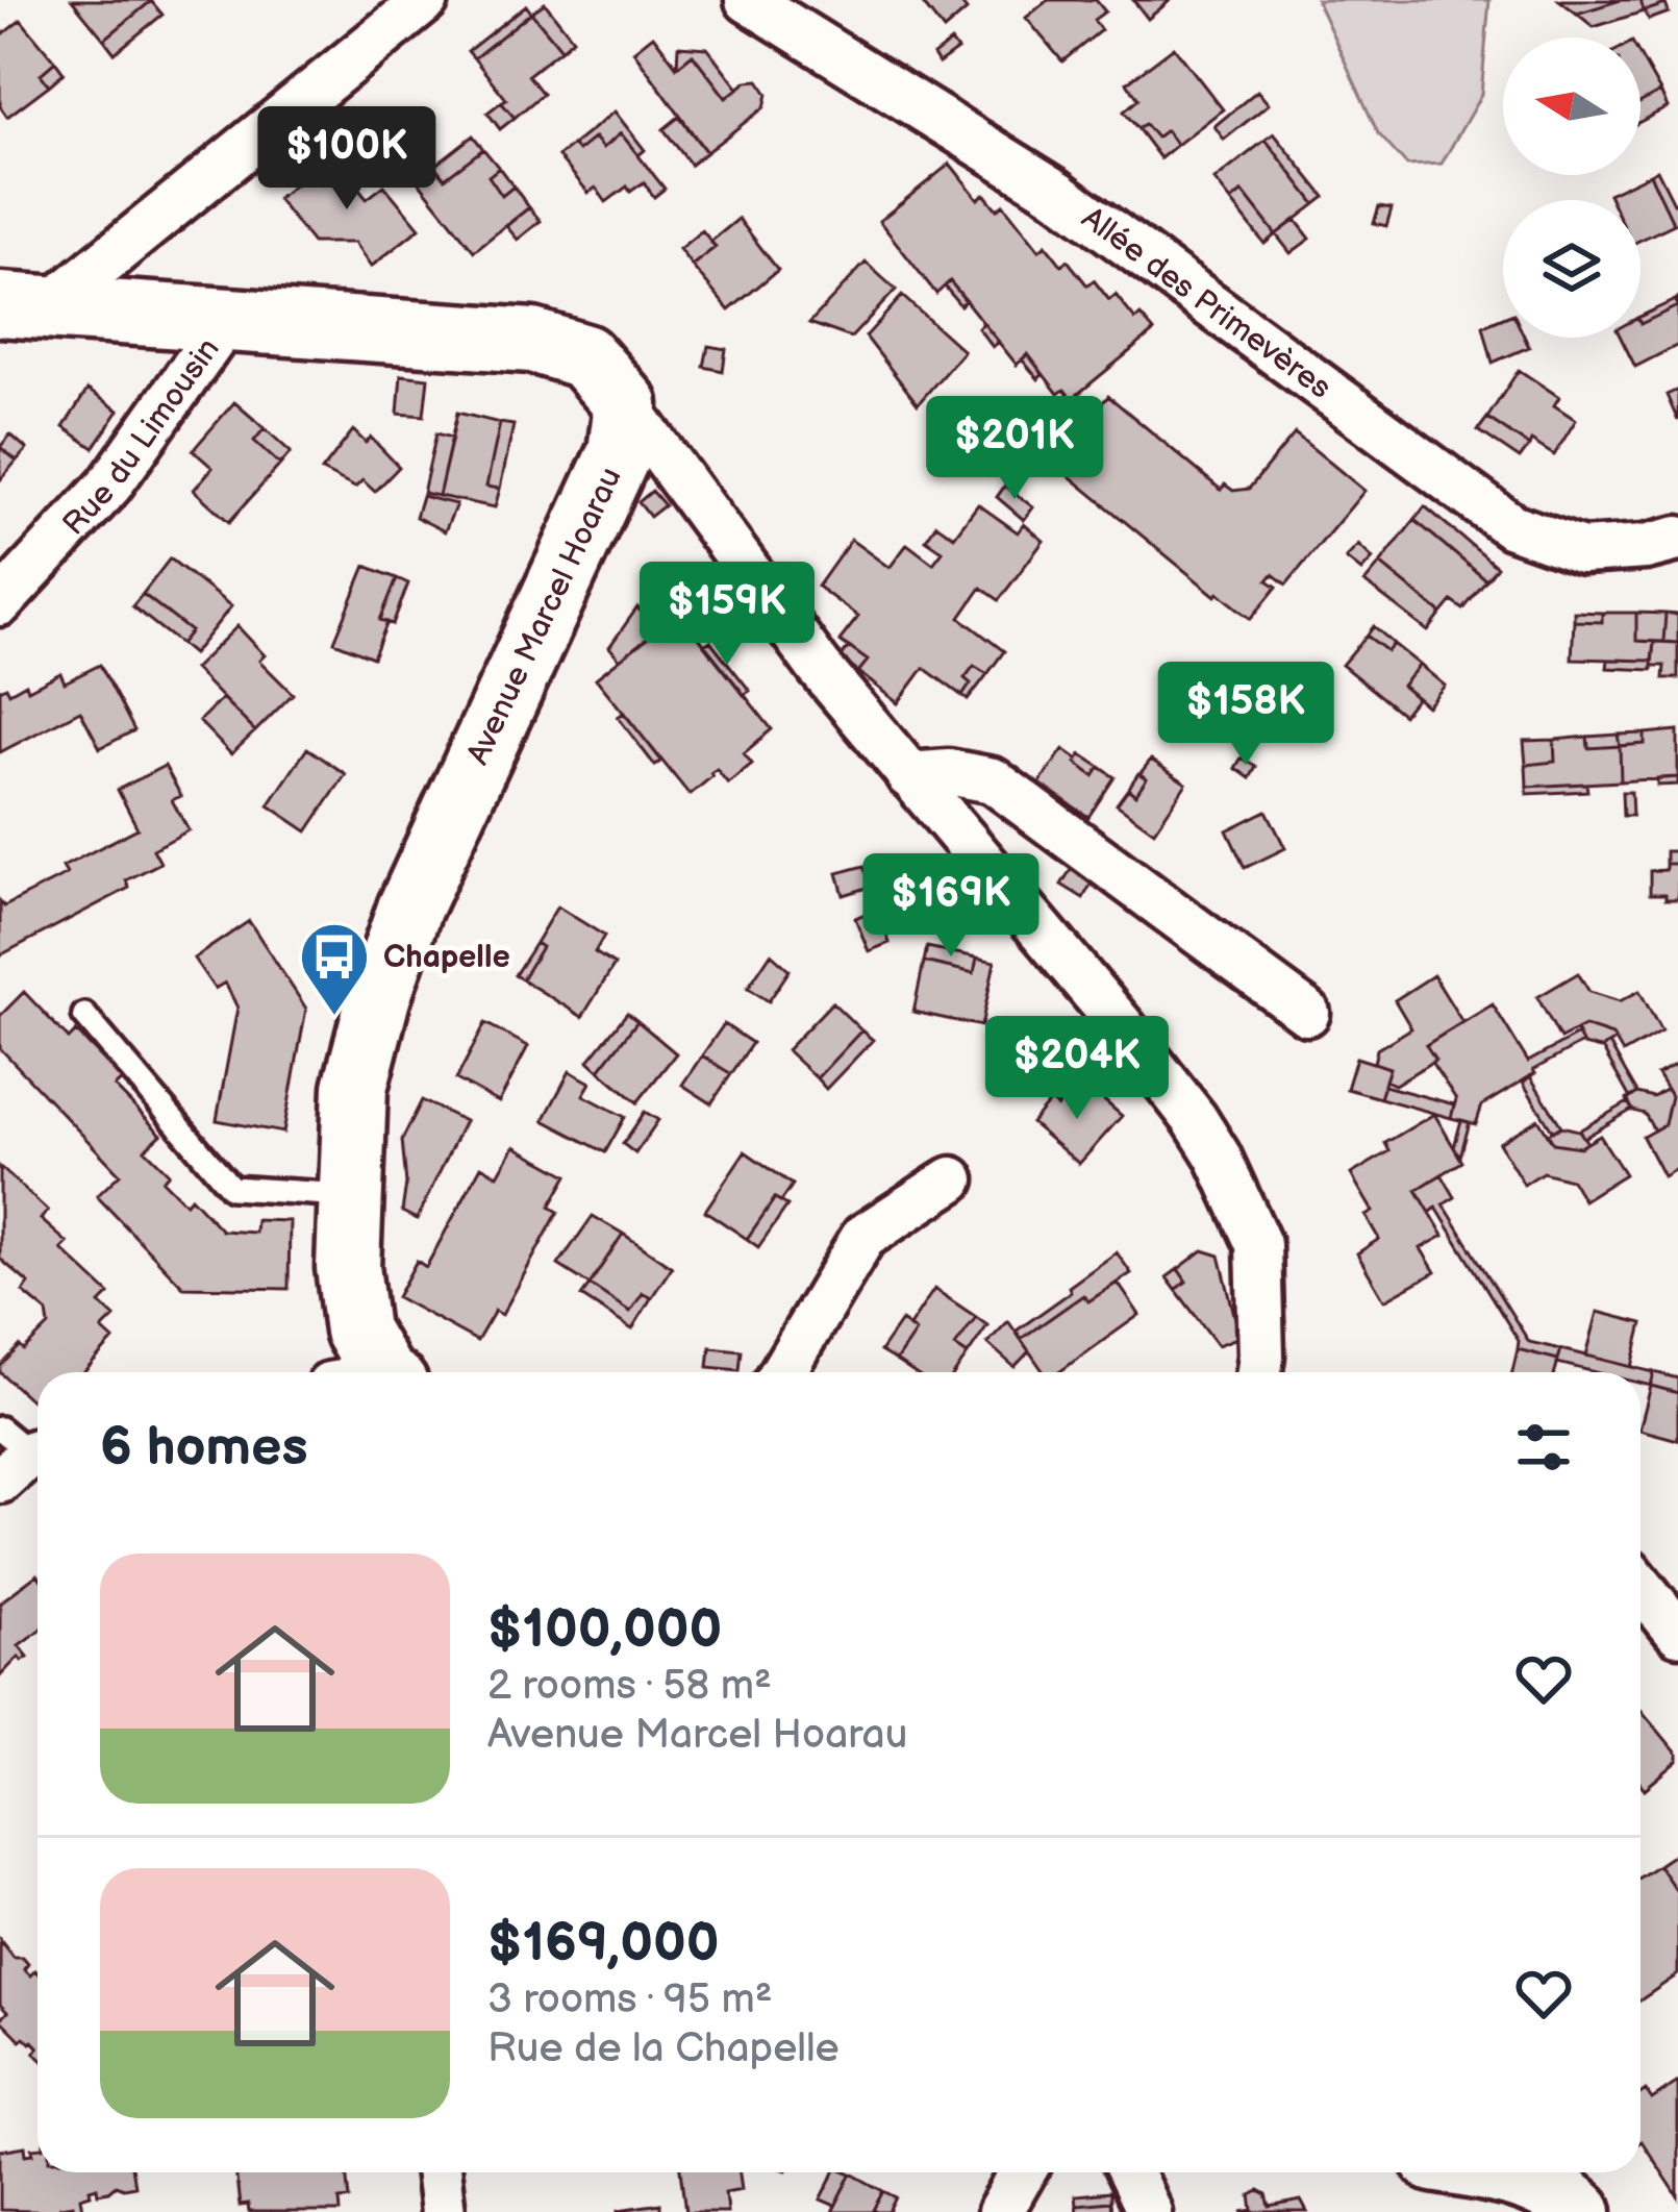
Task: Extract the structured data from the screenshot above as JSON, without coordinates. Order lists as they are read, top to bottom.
{
  "streets": {
    "main road": ["Avenue Marcel Hoarau"],
    "street": ["Allée des Primevères", "Rue du Limousin"]
  },
  "places": {
    "bus stop": ["Chapelle"]
  },
  "north": "left",
  "page": {
    "price": [
      "$100K",
      "$201K",
      "$159K",
      "$158K",
      "$169K",
      "$204K"
    ],
    "heading": "6 homes",
    "list": [
      {
        "name": "$100,000",
        "note": "2 rooms · 58 m² · Avenue Marcel Hoarau"
      },
      {
        "name": "$169,000",
        "note": "3 rooms · 95 m² · Rue de la Chapelle"
      }
    ]
  }
}
